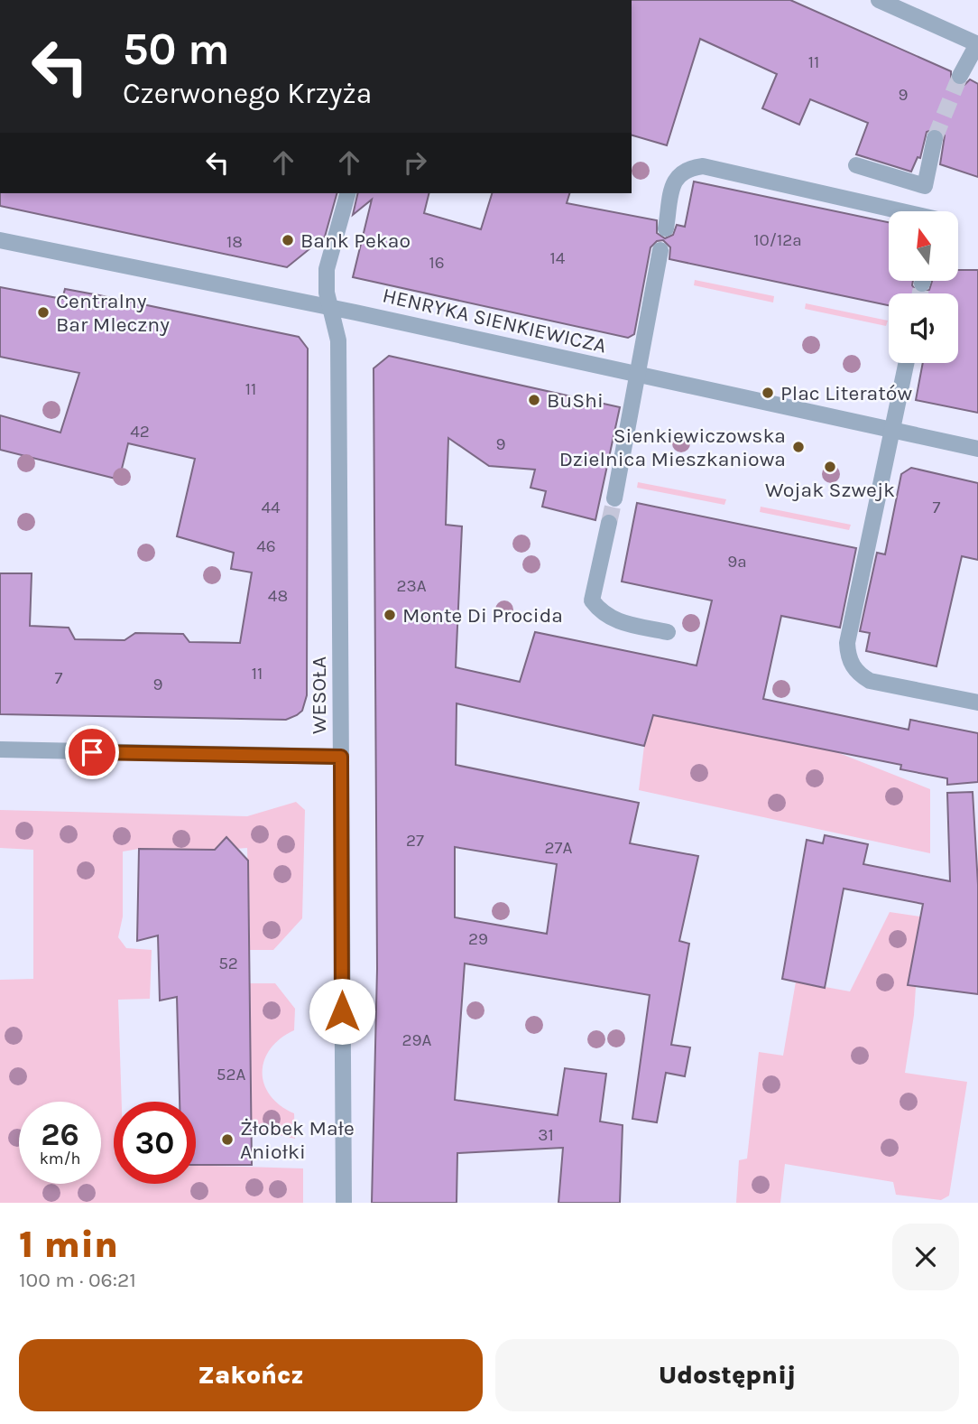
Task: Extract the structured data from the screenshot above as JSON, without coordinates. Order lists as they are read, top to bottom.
{
  "streets": {
    "street": ["HENRYKA SIENKIEWICZA", "WESOŁA"]
  },
  "crossings": [
    ["HENRYKA SIENKIEWICZA", "WESOŁA"]
  ],
  "places": [
    "Bank Pekao",
    "Centralny Bar Mleczny",
    "Plac Literatów",
    "BuShi",
    "Sienkiewiczowska Dzielnica Mieszkaniowa",
    "Wojak Szwejk",
    "Monte Di Procida",
    "Żłobek Małe Aniołki"
  ],
  "house_numbers": [
    "11",
    "9",
    "10/12a",
    "18",
    "14",
    "16",
    "11",
    "42",
    "9",
    "44",
    "7",
    "46",
    "9a",
    "23A",
    "48",
    "11",
    "7",
    "9",
    "27",
    "27A",
    "29",
    "52",
    "29A",
    "52A",
    "31"
  ],
  "north": "top",
  "page": {
    "turn": ["50 m", "Czerwonego Krzyża"],
    "speed": "26 km/h",
    "limit": "30",
    "heading": ["1 min", "100 m · 06:21"],
    "buttons": ["Zakończ", "Udostępnij"]
  }
}
